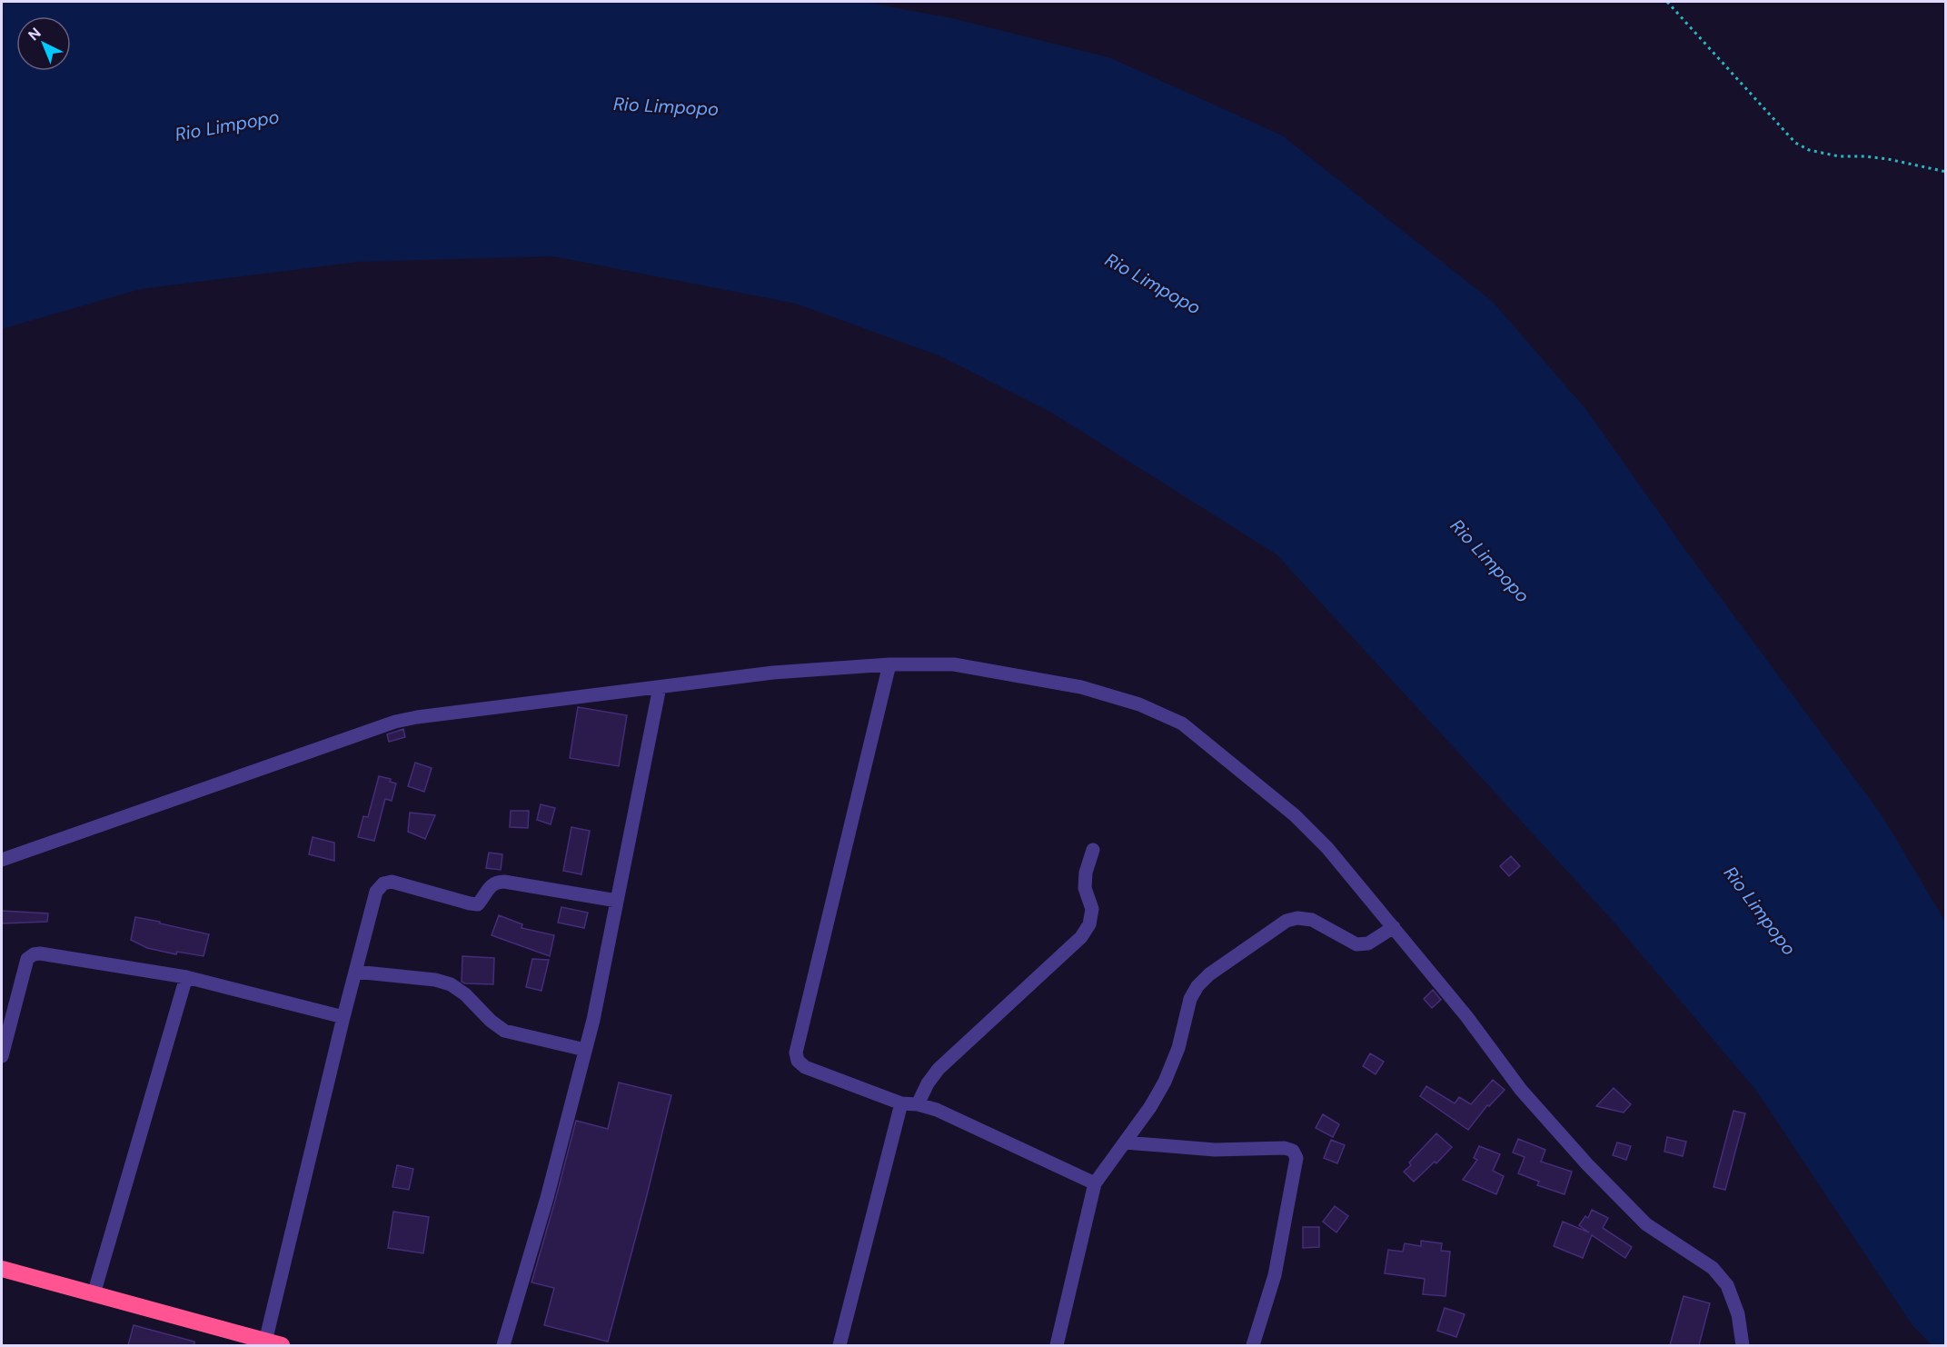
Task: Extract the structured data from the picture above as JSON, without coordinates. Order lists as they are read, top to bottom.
{
  "water": ["Rio Limpopo"],
  "north": "top left"
}
